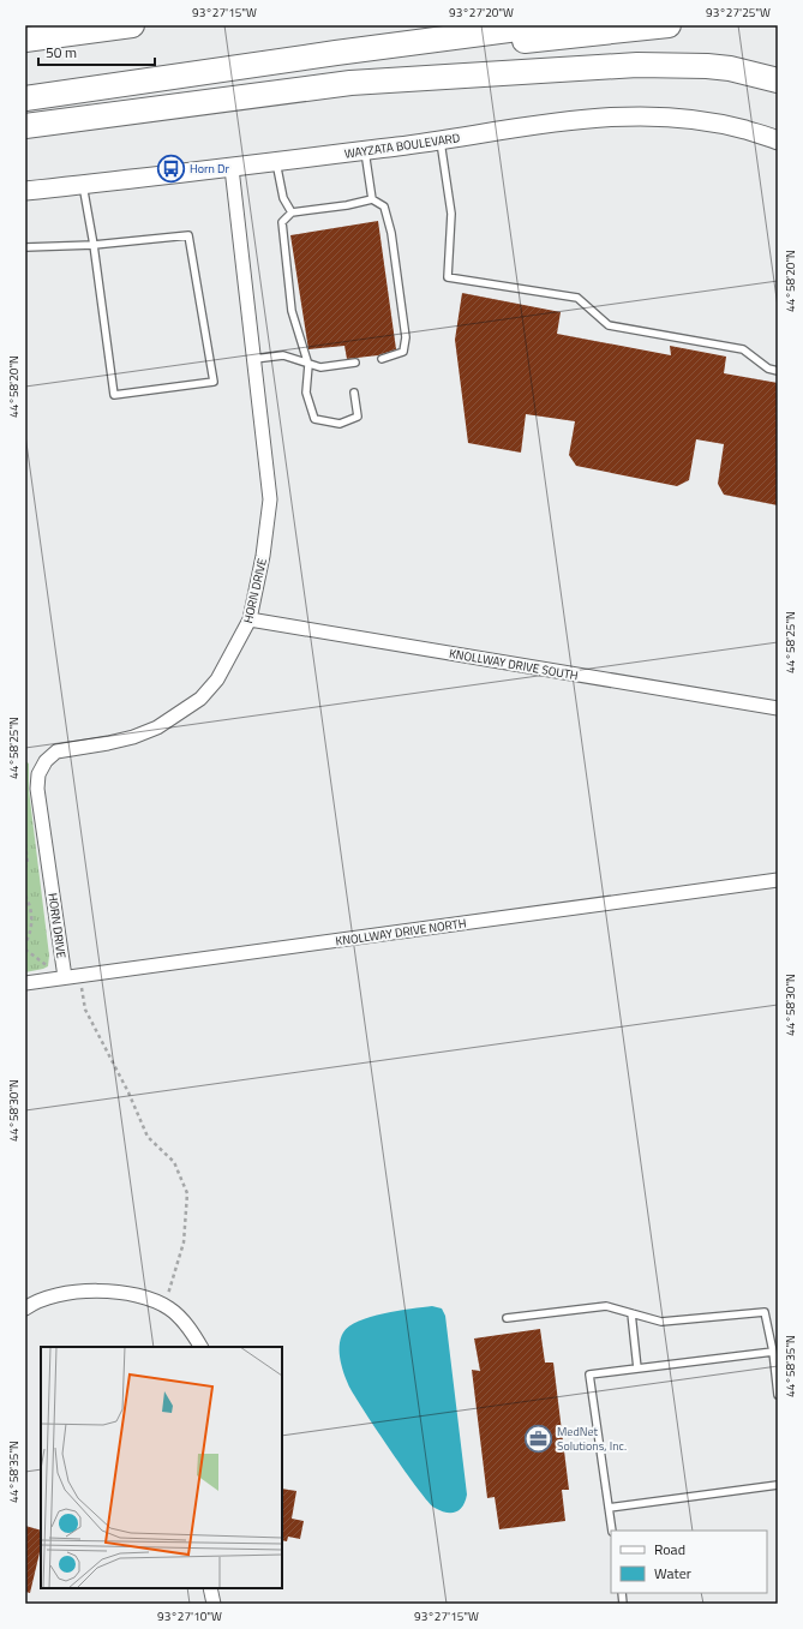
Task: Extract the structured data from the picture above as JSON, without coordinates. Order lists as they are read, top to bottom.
{
  "streets": {
    "street": [
      "WAYZATA BOULEVARD",
      "HORN DRIVE",
      "KNOLLWAY DRIVE SOUTH",
      "KNOLLWAY DRIVE NORTH"
    ]
  },
  "crossings": [
    ["WAYZATA BOULEVARD", "HORN DRIVE"],
    ["HORN DRIVE", "KNOLLWAY DRIVE SOUTH"],
    ["HORN DRIVE", "KNOLLWAY DRIVE NORTH"]
  ],
  "places": {
    "bus stop": ["Horn Dr"],
    "office": ["MedNet Solutions, Inc."]
  },
  "legend": ["Road", "Water"],
  "scale_bar": "50 m",
  "coordinates": [
    "93°27'15\"W",
    "93°27'20\"W",
    "93°27'25\"W",
    "44°58'20\"N",
    "44°58'25\"N",
    "44°58'30\"N",
    "44°58'35\"N",
    "93°27'10\"W"
  ]
}
